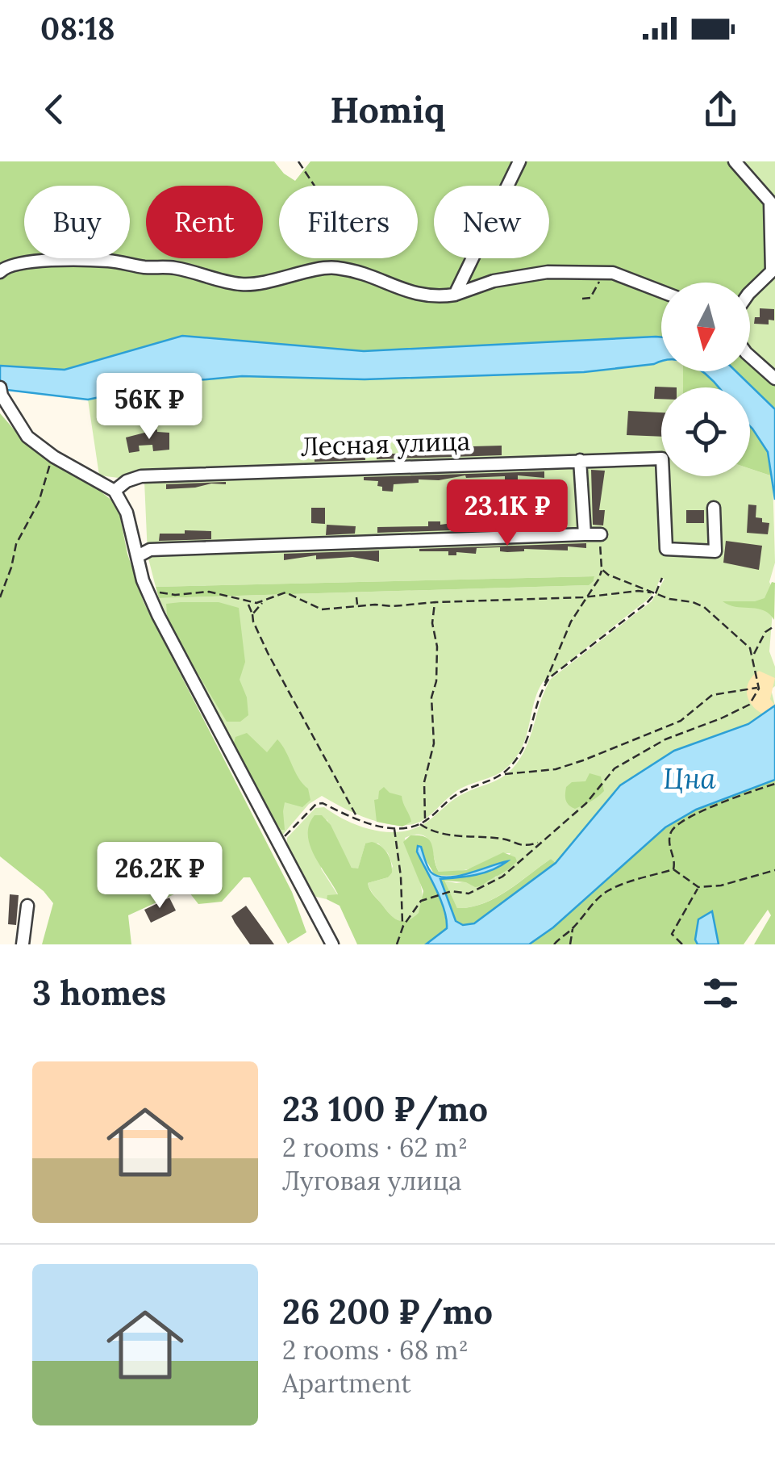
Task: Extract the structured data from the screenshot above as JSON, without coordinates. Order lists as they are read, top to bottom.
{
  "streets": {
    "street": ["Лесная улица"]
  },
  "water": ["Цна"],
  "north": "bottom",
  "page": {
    "status": "08:18",
    "header": "Homiq",
    "chip": [
      "Buy",
      "Rent",
      "Filters",
      "New"
    ],
    "price": ["56K ₽", "23.1K ₽", "26.2K ₽"],
    "heading": "3 homes",
    "list": [
      {
        "name": "23 100 ₽/mo",
        "note": "2 rooms · 62 m² · Луговая улица"
      },
      {
        "name": "26 200 ₽/mo",
        "note": "2 rooms · 68 m² · Apartment"
      }
    ]
  }
}
